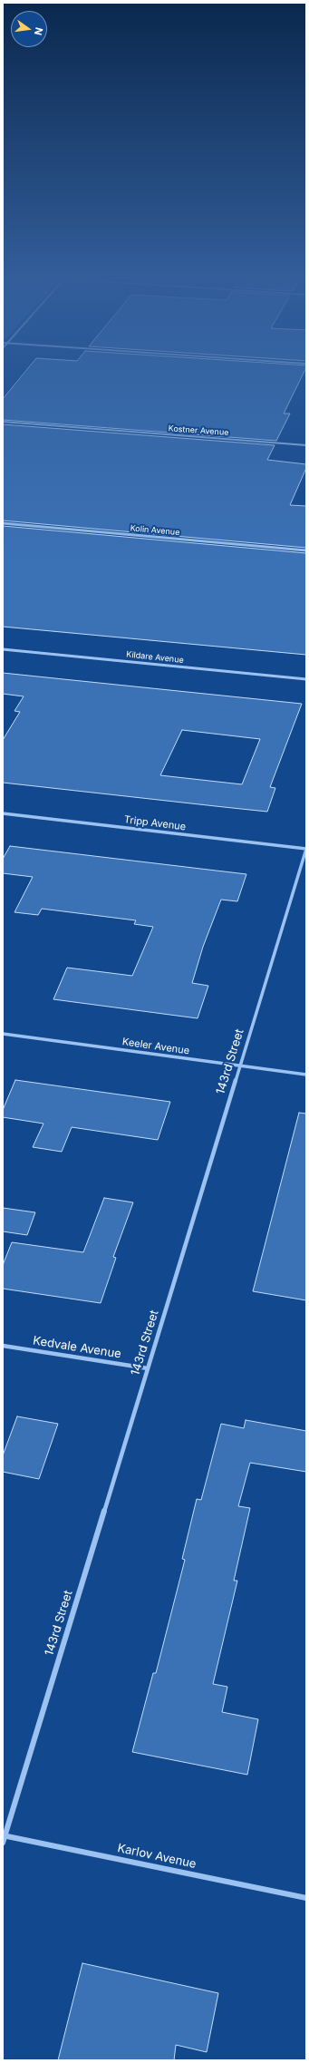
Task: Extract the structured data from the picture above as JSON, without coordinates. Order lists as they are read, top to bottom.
{
  "streets": {
    "street": [
      "Kostner Avenue",
      "Kolin Avenue",
      "Kildare Avenue",
      "Tripp Avenue",
      "Keeler Avenue",
      "143rd Street",
      "Kedvale Avenue",
      "Karlov Avenue"
    ]
  },
  "crossings": [
    ["Tripp Avenue", "143rd Street"],
    ["Keeler Avenue", "143rd Street"],
    ["143rd Street", "Kedvale Avenue"],
    ["143rd Street", "Karlov Avenue"]
  ],
  "north": "right"
}
